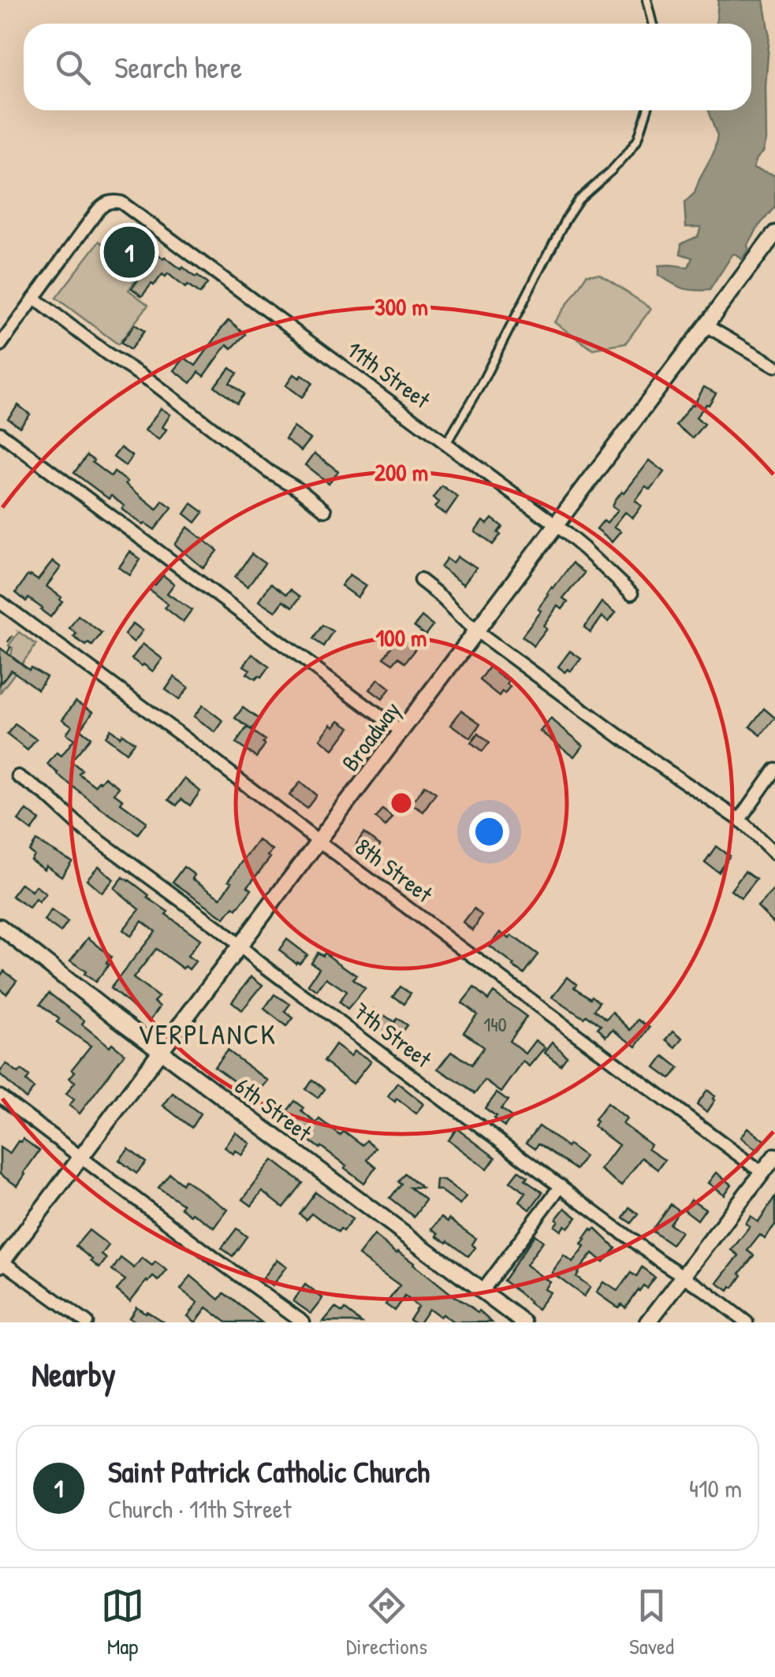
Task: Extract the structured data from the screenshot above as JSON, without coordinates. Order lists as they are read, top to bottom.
{
  "streets": {
    "street": [
      "11th Street",
      "Broadway",
      "8th Street",
      "7th Street",
      "6th Street"
    ]
  },
  "crossings": [
    ["11th Street", "Broadway"],
    ["Broadway", "8th Street"],
    ["Broadway", "7th Street"],
    ["Broadway", "6th Street"]
  ],
  "districts": ["VERPLANCK"],
  "house_numbers": ["140"],
  "page": {
    "search": "Search here",
    "pins": "1",
    "heading": "Nearby",
    "list": [
      {
        "mark": "1",
        "name": "Saint Patrick Catholic Church",
        "note": "Church · 11th Street",
        "value": "410 m"
      }
    ],
    "nav": ["Map", "Directions", "Saved"]
  },
  "rings": ["300 m", "200 m", "100 m"]
}
